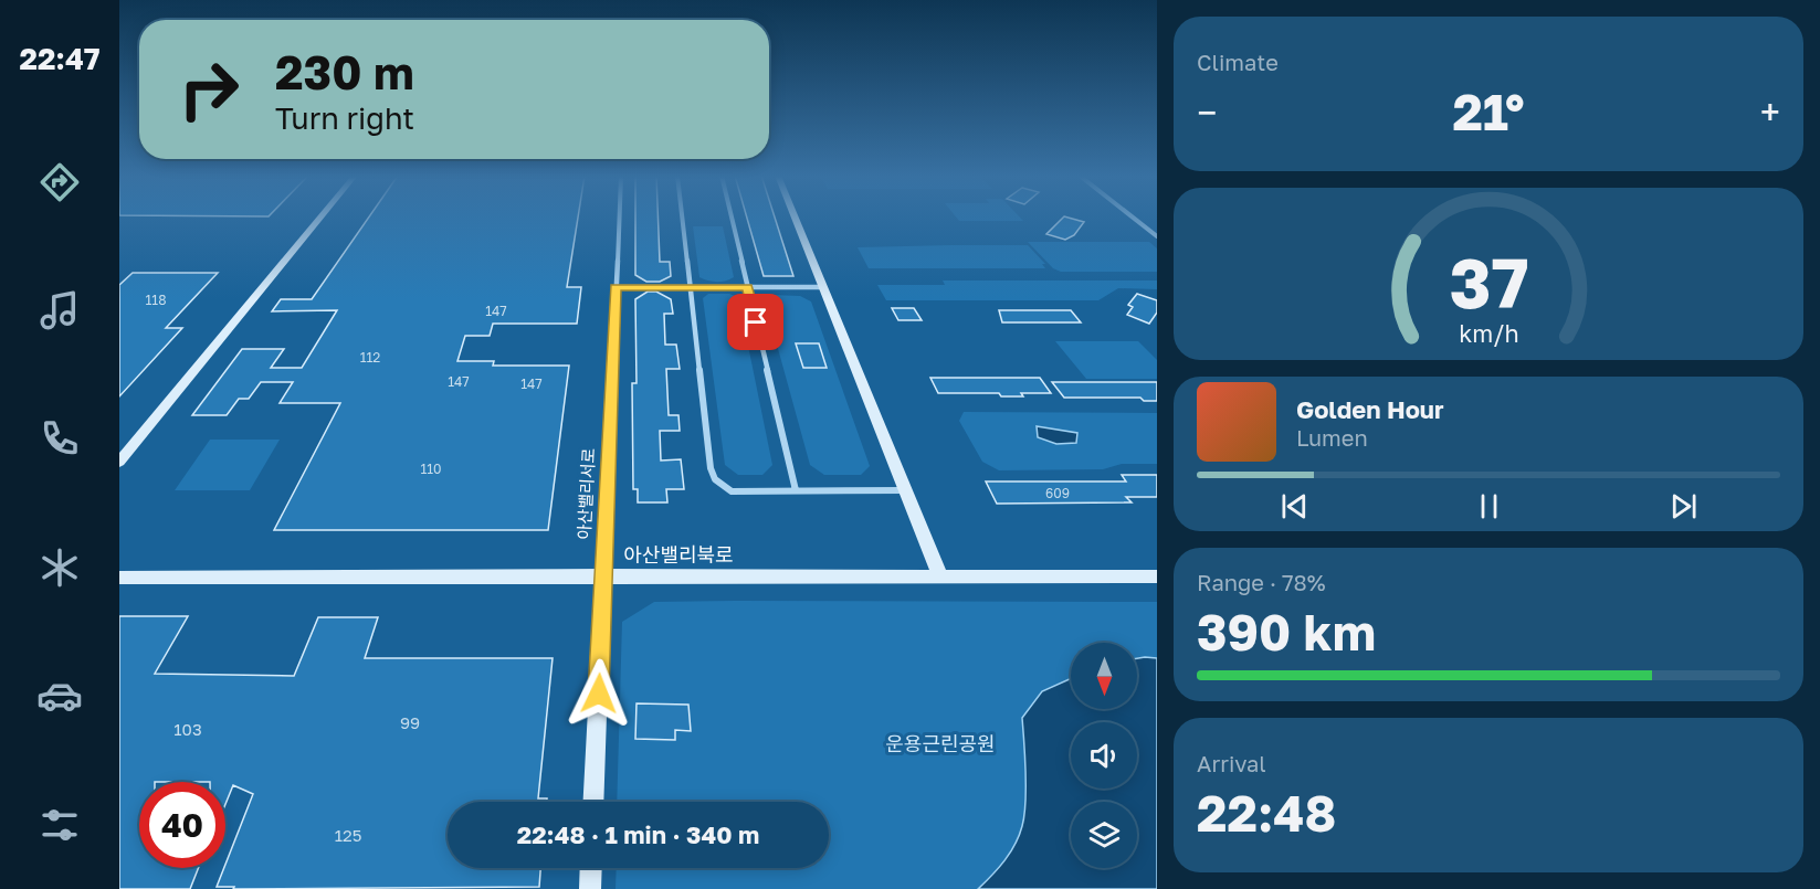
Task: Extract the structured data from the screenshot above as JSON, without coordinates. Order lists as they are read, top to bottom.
{
  "streets": {
    "street": ["아산밸리서로", "아산밸리북로"]
  },
  "crossings": [
    ["아산밸리서로", "아산밸리북로"]
  ],
  "parks": ["운용근린공원"],
  "house_numbers": [
    "118",
    "147",
    "112",
    "147",
    "147",
    "110",
    "609",
    "99",
    "103",
    "125"
  ],
  "north": "bottom",
  "page": {
    "tabs": "22:47",
    "tile": [
      "Climate",
      ["Range · 78%", "390 km"],
      ["Arrival", "22:48"]
    ],
    "turn": ["230 m", "Turn right"],
    "heat": ["−", "21°", "+"],
    "song": ["Golden Hour", "Lumen"],
    "limit": "40",
    "trip": "22:48 · 1 min · 340 m",
    "gauge": ["37", "km/h"]
  }
}
